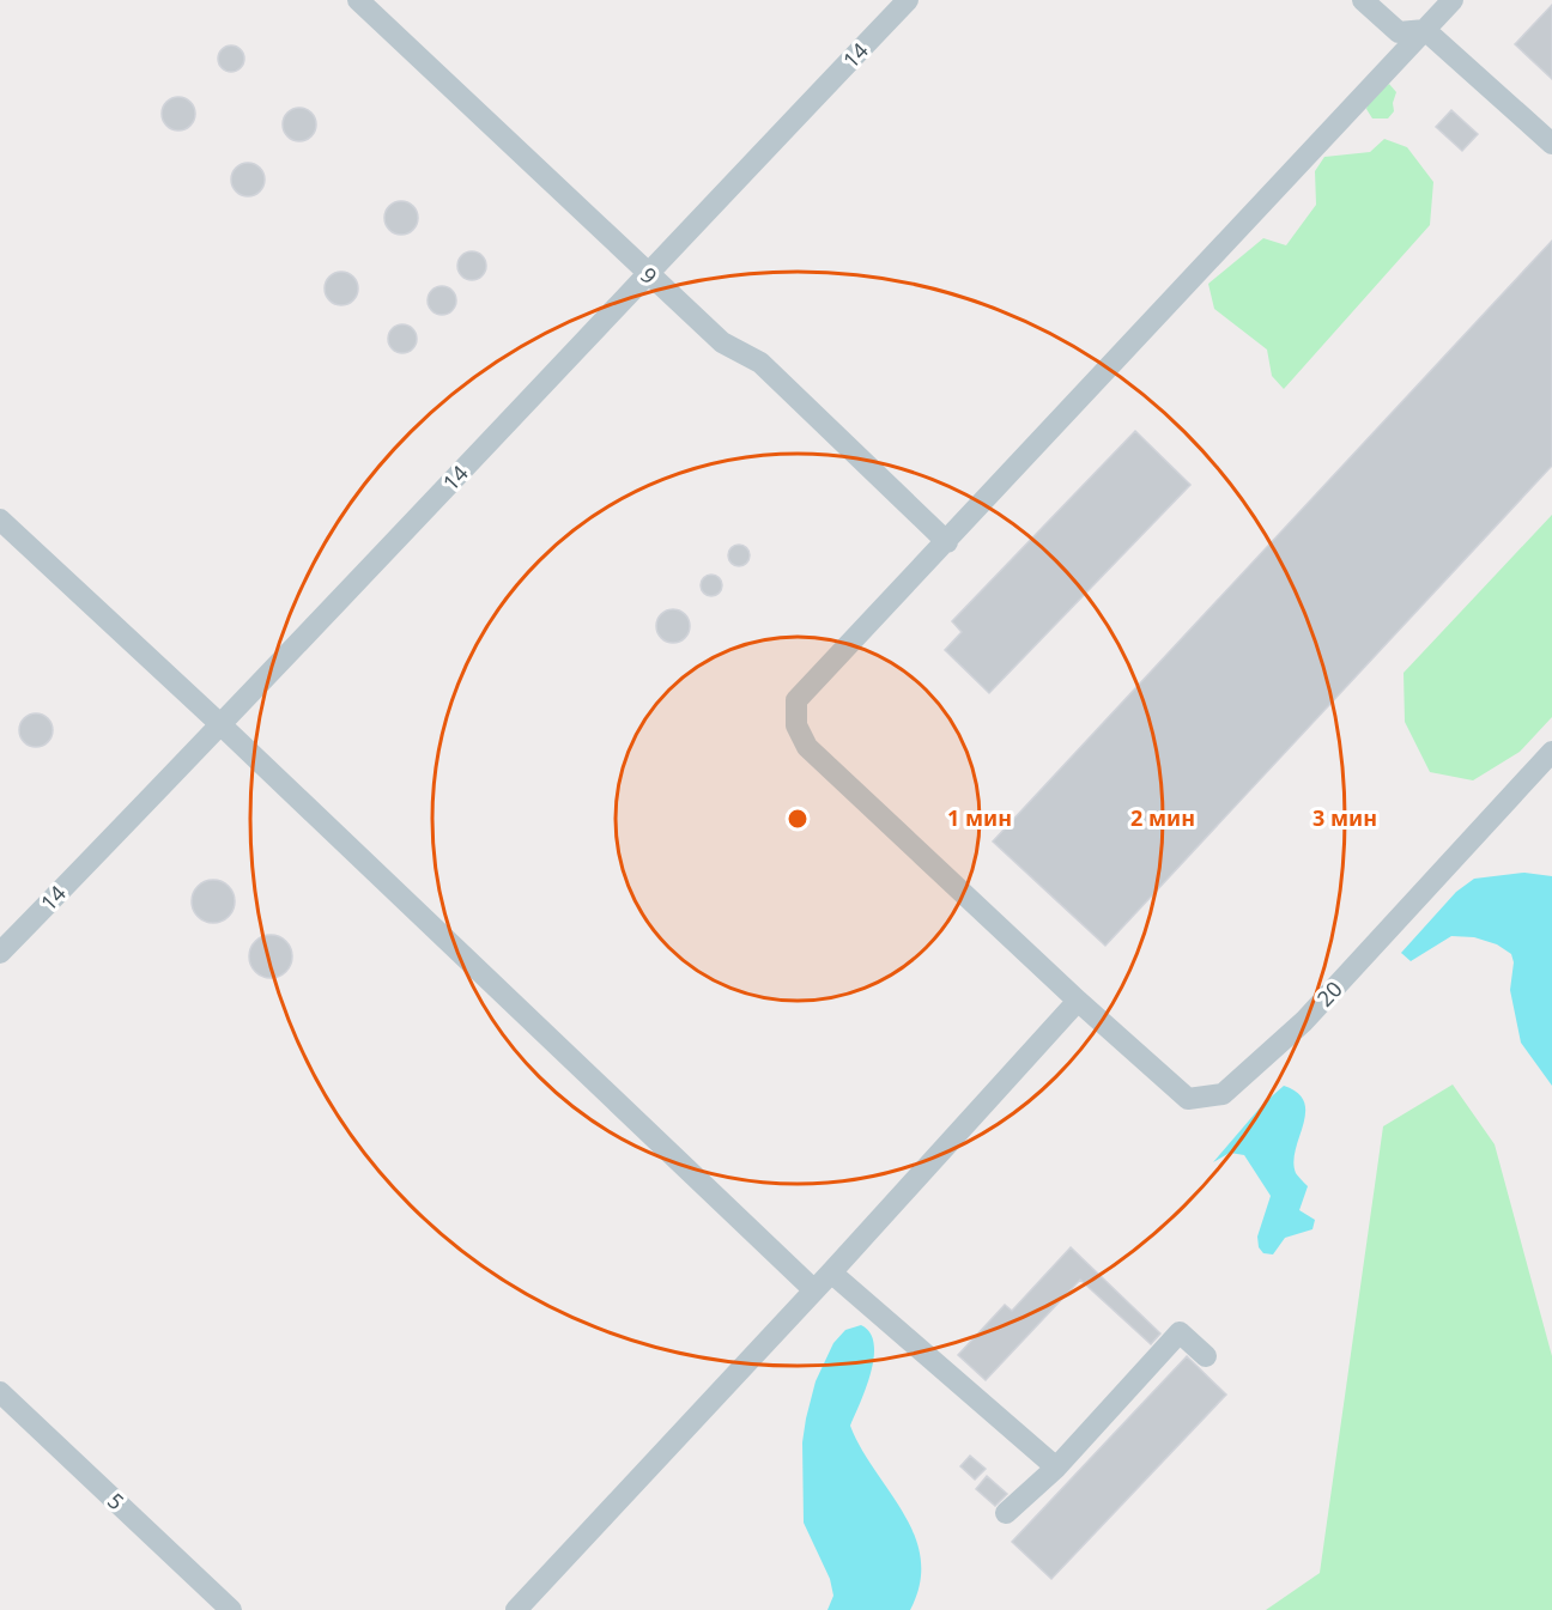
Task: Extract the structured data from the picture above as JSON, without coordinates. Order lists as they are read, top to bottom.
{
  "streets": {
    "lane": [
      "14",
      "9",
      "20",
      "5"
    ]
  },
  "crossings": [
    ["14", "9"],
    ["9", "20"]
  ],
  "rings": ["1 мин", "2 мин", "3 мин"]
}
